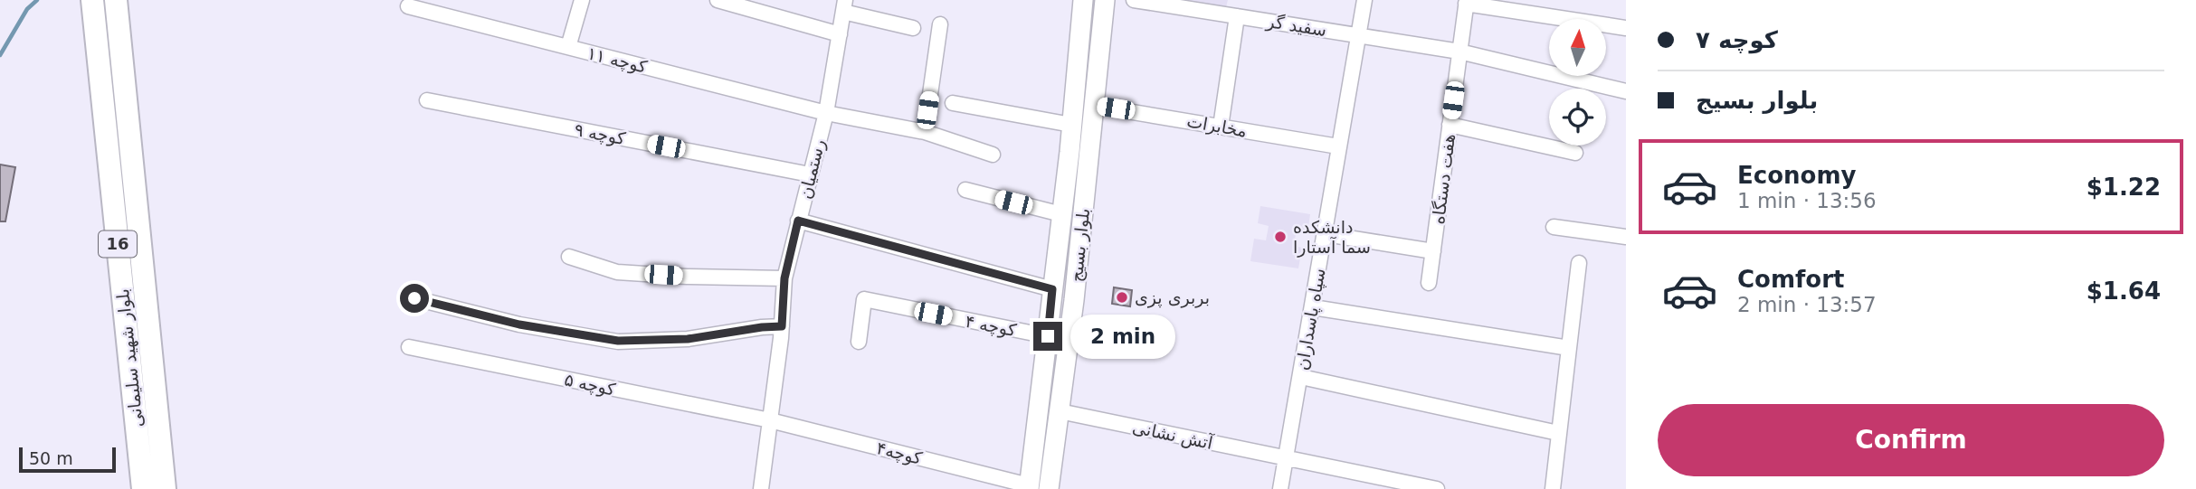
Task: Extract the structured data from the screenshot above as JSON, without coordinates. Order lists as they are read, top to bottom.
{
  "streets": {
    "highway": ["16", "بلوار شهید سلیمانی"],
    "main road": ["بلوار بسیج"],
    "street": [
      "سفید گر",
      "کوچه ۱۱",
      "مخابرات",
      "کوچه ۹",
      "رستمیان",
      "هفت دستگاه",
      "سپاه پاسداران",
      "کوچه ۴",
      "کوچه ۵",
      "آتش نشانی",
      "کوچه۴"
    ]
  },
  "crossings": [
    ["سفید گر", "هفت دستگاه"],
    ["سفید گر", "سپاه پاسداران"],
    ["کوچه ۱۱", "رستمیان"],
    ["مخابرات", "بلوار بسیج"],
    ["مخابرات", "سپاه پاسداران"],
    ["کوچه ۹", "رستمیان"],
    ["رستمیان", "کوچه ۵"],
    ["رستمیان", "کوچه۴"],
    ["بلوار بسیج", "کوچه ۴"],
    ["بلوار بسیج", "آتش نشانی"],
    ["بلوار بسیج", "کوچه۴"],
    ["سپاه پاسداران", "آتش نشانی"],
    ["کوچه ۵", "کوچه۴"]
  ],
  "places": ["دانشکده سما آستارا", "بربری پزی"],
  "scale_bar": "50 m",
  "north": "top",
  "page": {
    "banner": ["کوچه ۷", "بلوار بسیج"],
    "list": [
      {
        "name": "Economy",
        "note": "1 min · 13:56",
        "value": "$1.22"
      },
      {
        "name": "Comfort",
        "note": "2 min · 13:57",
        "value": "$1.64"
      }
    ],
    "bubble": "2 min",
    "buttons": "Confirm",
    "scale": "50 m"
  }
}
